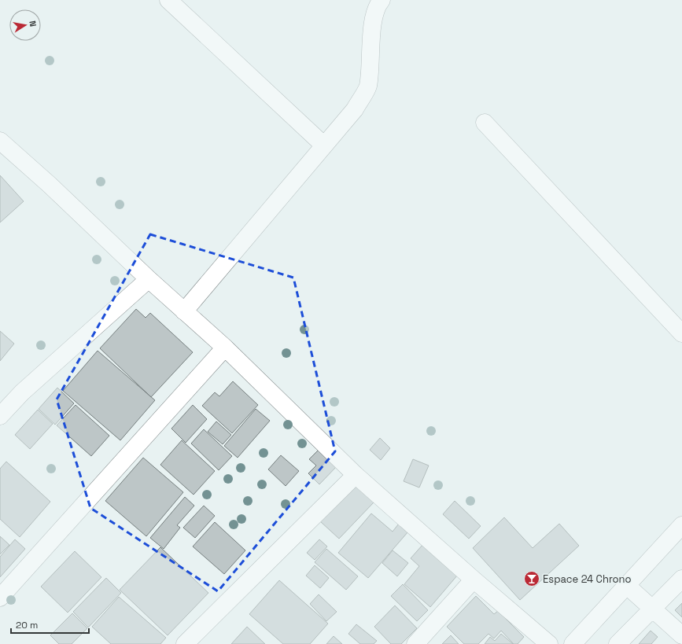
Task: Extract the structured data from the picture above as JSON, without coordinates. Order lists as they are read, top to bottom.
{
  "places": {
    "bar": ["Espace 24 Chrono"]
  },
  "scale_bar": "20 m",
  "north": "right"
}
